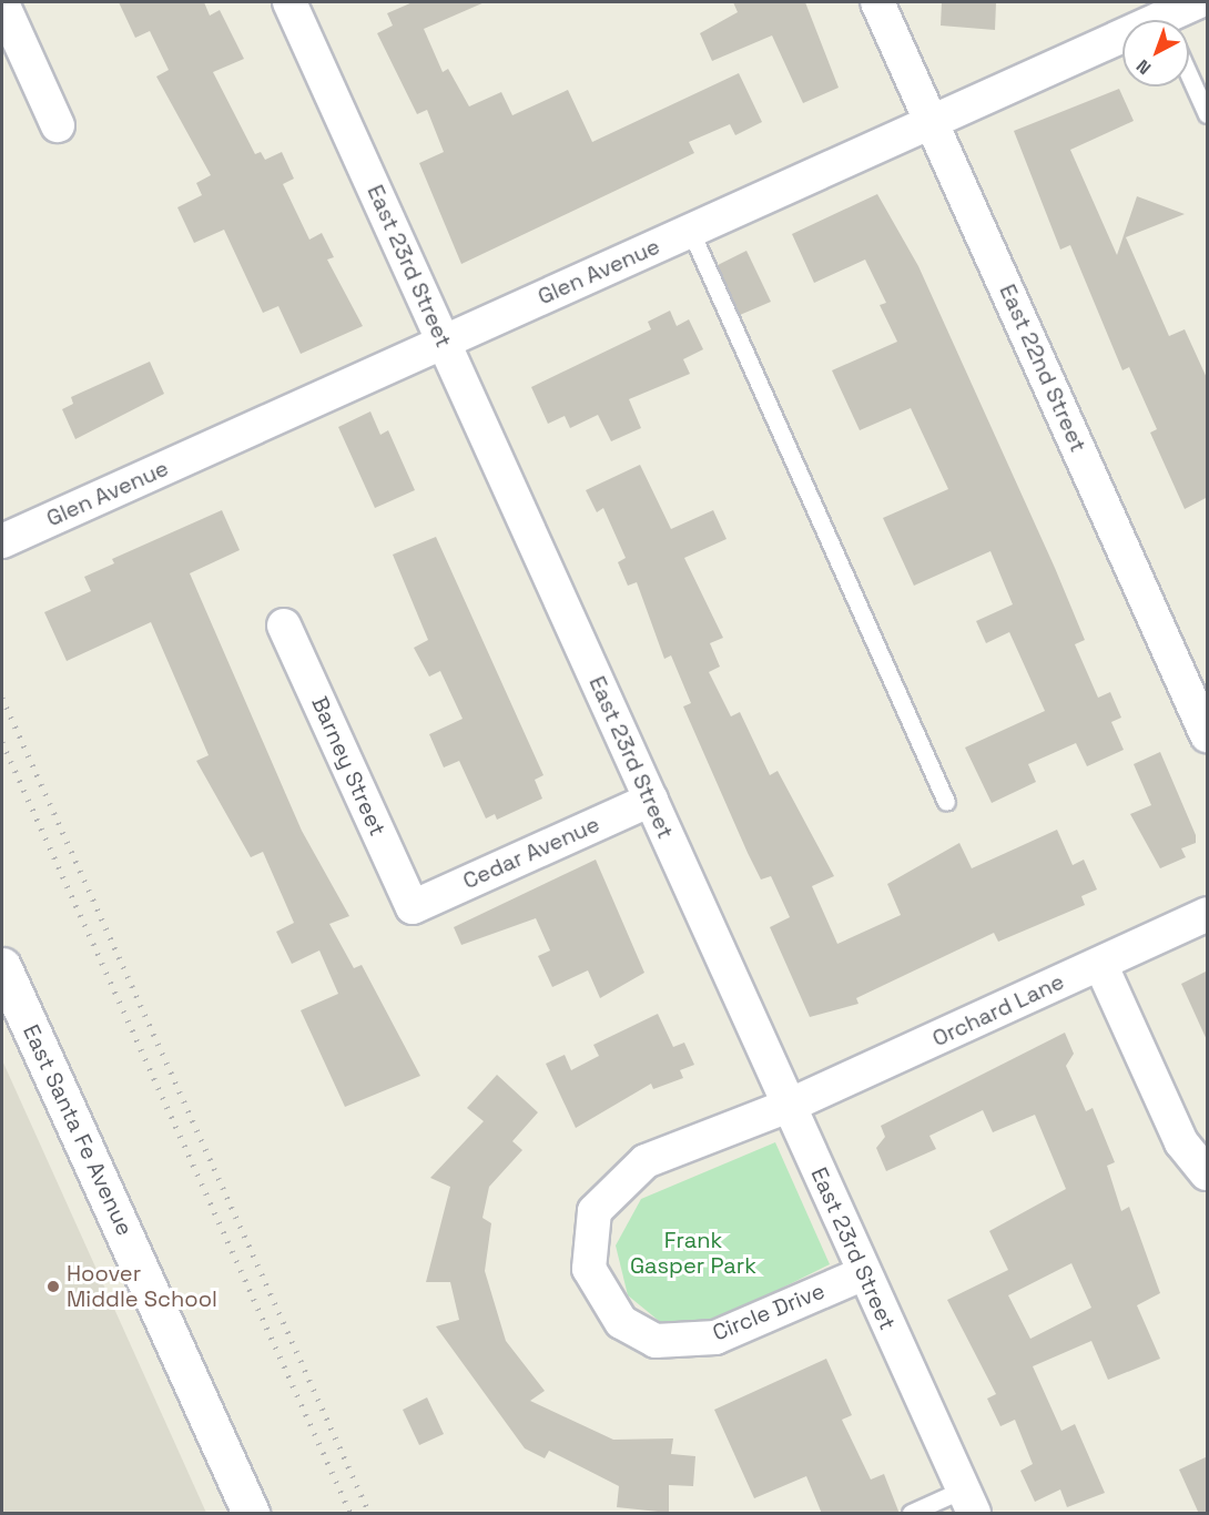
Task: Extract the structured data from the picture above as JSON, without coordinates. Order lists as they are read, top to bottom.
{
  "streets": {
    "street": [
      "East 23rd Street",
      "Glen Avenue",
      "East 22nd Street",
      "Barney Street",
      "Cedar Avenue",
      "Orchard Lane",
      "East Santa Fe Avenue",
      "Circle Drive"
    ]
  },
  "crossings": [
    ["East 23rd Street", "Glen Avenue"],
    ["East 23rd Street", "Cedar Avenue"],
    ["East 23rd Street", "Orchard Lane"],
    ["East 23rd Street", "Circle Drive"],
    ["Glen Avenue", "East 22nd Street"],
    ["Barney Street", "Cedar Avenue"],
    ["Orchard Lane", "Circle Drive"]
  ],
  "parks": ["Frank Gasper Park"],
  "places": ["Hoover Middle School"],
  "north": "bottom left"
}
